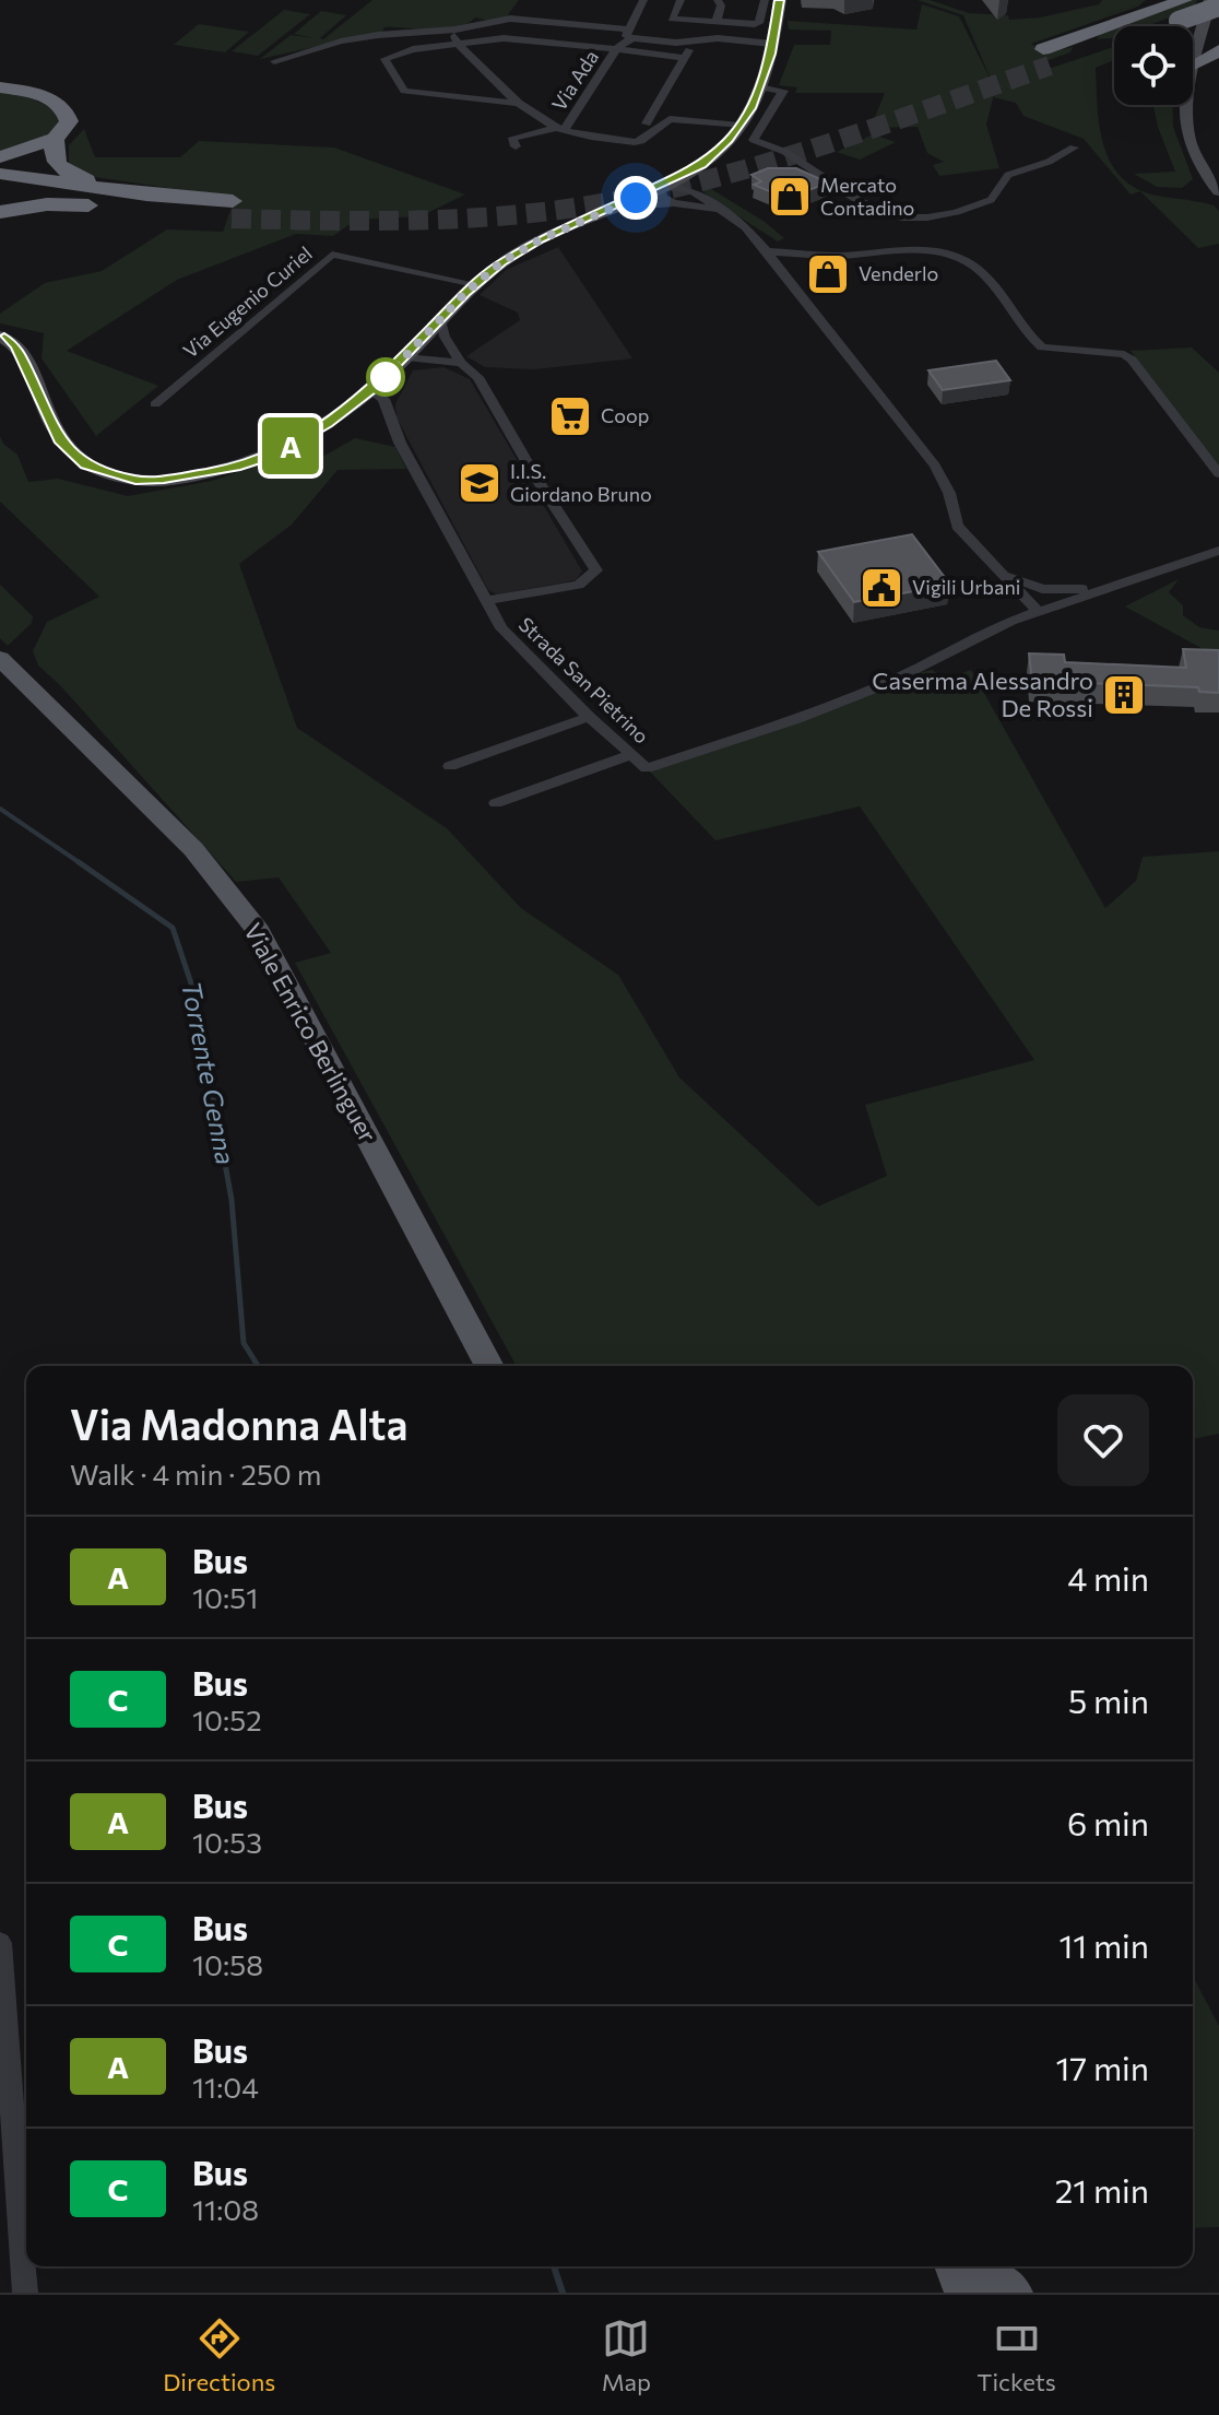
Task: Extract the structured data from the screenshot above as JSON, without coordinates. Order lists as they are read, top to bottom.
{
  "streets": {
    "main road": ["Viale Enrico Berlinguer"],
    "street": ["Via Ada", "Via Eugenio Curiel", "Strada San Pietrino"]
  },
  "water": ["Torrente Genna"],
  "places": {
    "shop": ["Mercato Contadino", "Venderlo"],
    "supermarket": ["Coop"],
    "school or university": ["I.I.S. Giordano Bruno"],
    "public building": ["Vigili Urbani"],
    "building": ["Caserma Alessandro De Rossi"]
  },
  "lines": ["bus line A"],
  "page": {
    "on_map": "A",
    "heading": ["Via Madonna Alta", "Walk · 4 min · 250 m"],
    "list": [
      {
        "mark": "A",
        "name": "Bus",
        "note": "10:51",
        "value": "4 min"
      },
      {
        "mark": "C",
        "name": "Bus",
        "note": "10:52",
        "value": "5 min"
      },
      {
        "mark": "A",
        "name": "Bus",
        "note": "10:53",
        "value": "6 min"
      },
      {
        "mark": "C",
        "name": "Bus",
        "note": "10:58",
        "value": "11 min"
      },
      {
        "mark": "A",
        "name": "Bus",
        "note": "11:04",
        "value": "17 min"
      },
      {
        "mark": "C",
        "name": "Bus",
        "note": "11:08",
        "value": "21 min"
      }
    ],
    "tabs": ["Directions", "Map", "Tickets"]
  }
}
